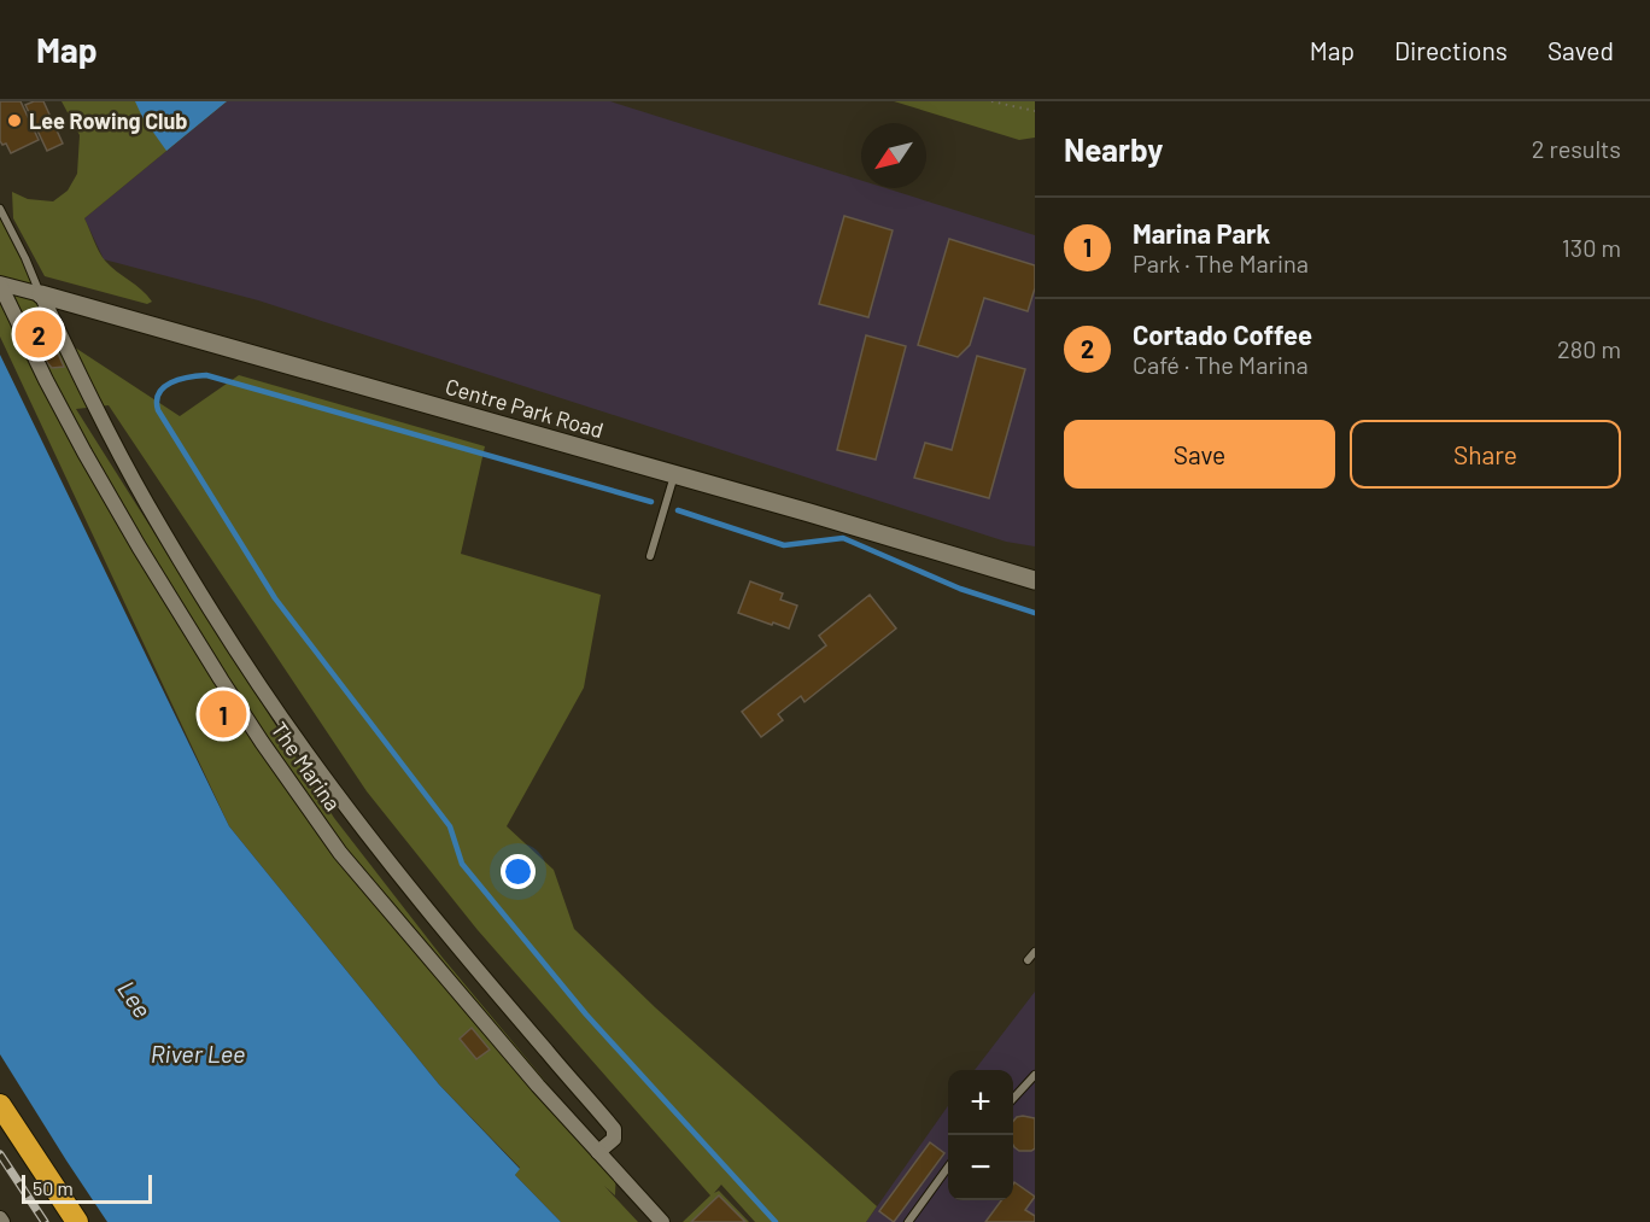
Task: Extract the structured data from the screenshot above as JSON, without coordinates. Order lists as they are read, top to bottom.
{
  "streets": {
    "street": ["Centre Park Road", "The Marina"]
  },
  "crossings": [
    ["Centre Park Road", "The Marina"]
  ],
  "water": ["Lee", "River Lee"],
  "places": ["Lee Rowing Club"],
  "scale_bar": "50 m",
  "north": "bottom left",
  "page": {
    "header": "Map",
    "nav": ["Map", "Directions", "Saved"],
    "heading": ["Nearby", "2 results"],
    "list": [
      {
        "mark": "1",
        "name": "Marina Park",
        "note": "Park · The Marina",
        "value": "130 m"
      },
      {
        "mark": "2",
        "name": "Cortado Coffee",
        "note": "Café · The Marina",
        "value": "280 m"
      }
    ],
    "pins": ["2", "1"],
    "buttons": ["Save", "Share"],
    "map_buttons": ["+", "−"],
    "scale": "50 m"
  }
}
